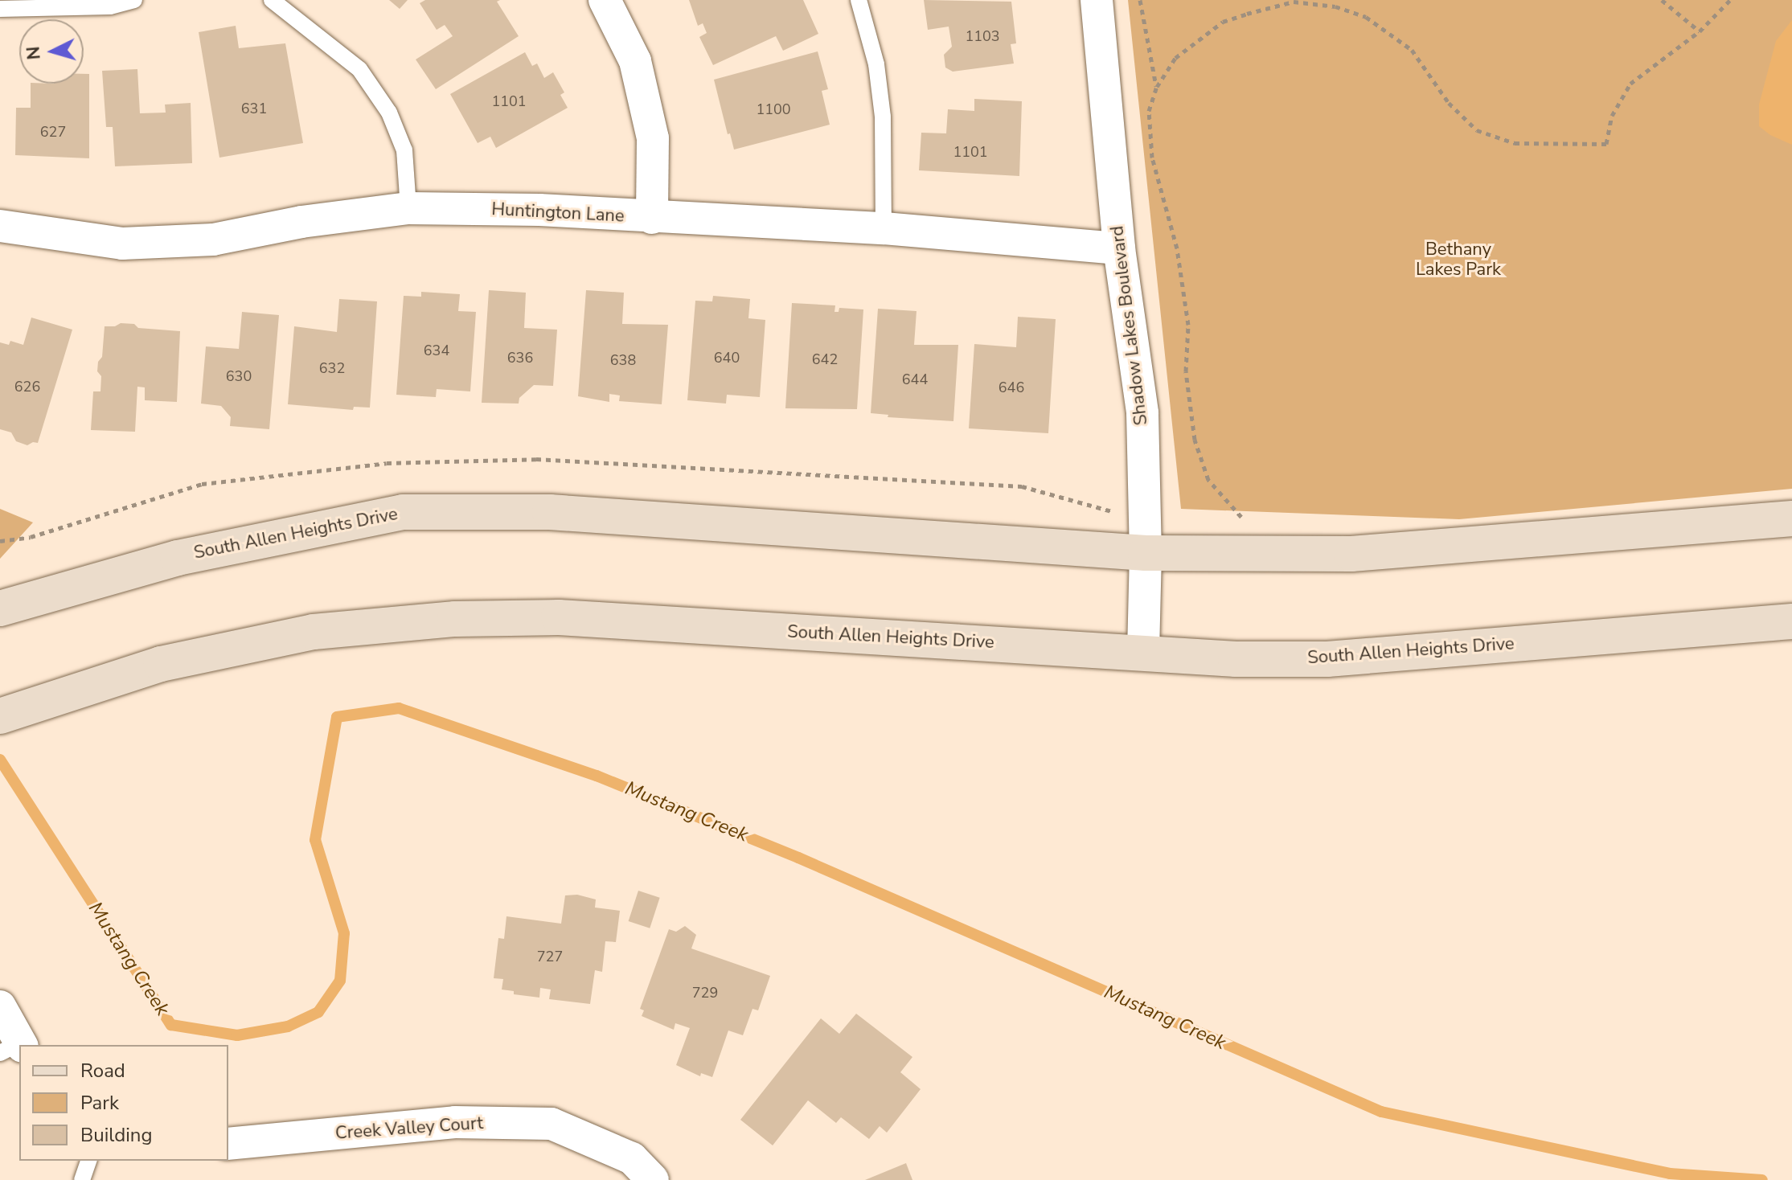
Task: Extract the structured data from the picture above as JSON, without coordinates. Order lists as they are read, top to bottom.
{
  "streets": {
    "main road": ["South Allen Heights Drive"],
    "street": ["Huntington Lane", "Shadow Lakes Boulevard", "Creek Valley Court"]
  },
  "crossings": [
    ["Huntington Lane", "Shadow Lakes Boulevard"],
    ["Shadow Lakes Boulevard", "South Allen Heights Drive"]
  ],
  "water": ["Mustang Creek"],
  "parks": ["Bethany Lakes Park"],
  "house_numbers": [
    "1103",
    "1101",
    "631",
    "1100",
    "627",
    "1101",
    "634",
    "636",
    "640",
    "642",
    "638",
    "632",
    "630",
    "644",
    "626",
    "646",
    "727",
    "729"
  ],
  "legend": ["Road", "Park", "Building"],
  "north": "left"
}
